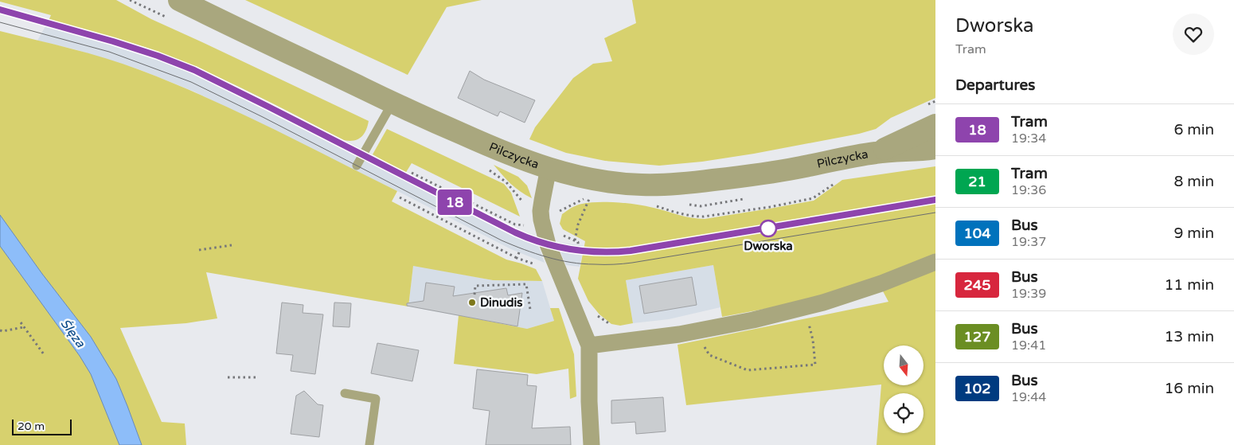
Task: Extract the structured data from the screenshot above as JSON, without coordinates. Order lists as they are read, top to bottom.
{
  "streets": {
    "street": ["Pilczycka"]
  },
  "water": ["Ślęza"],
  "places": ["Dworska", "Dinudis"],
  "lines": ["tram line 18"],
  "scale_bar": "20 m",
  "north": "bottom",
  "page": {
    "on_map": "18",
    "heading": [
      ["Dworska", "Tram"],
      "Departures"
    ],
    "list": [
      {
        "mark": "18",
        "name": "Tram",
        "note": "19:34",
        "value": "6 min"
      },
      {
        "mark": "21",
        "name": "Tram",
        "note": "19:36",
        "value": "8 min"
      },
      {
        "mark": "104",
        "name": "Bus",
        "note": "19:37",
        "value": "9 min"
      },
      {
        "mark": "245",
        "name": "Bus",
        "note": "19:39",
        "value": "11 min"
      },
      {
        "mark": "127",
        "name": "Bus",
        "note": "19:41",
        "value": "13 min"
      },
      {
        "mark": "102",
        "name": "Bus",
        "note": "19:44",
        "value": "16 min"
      }
    ],
    "scale": "20 m"
  }
}
